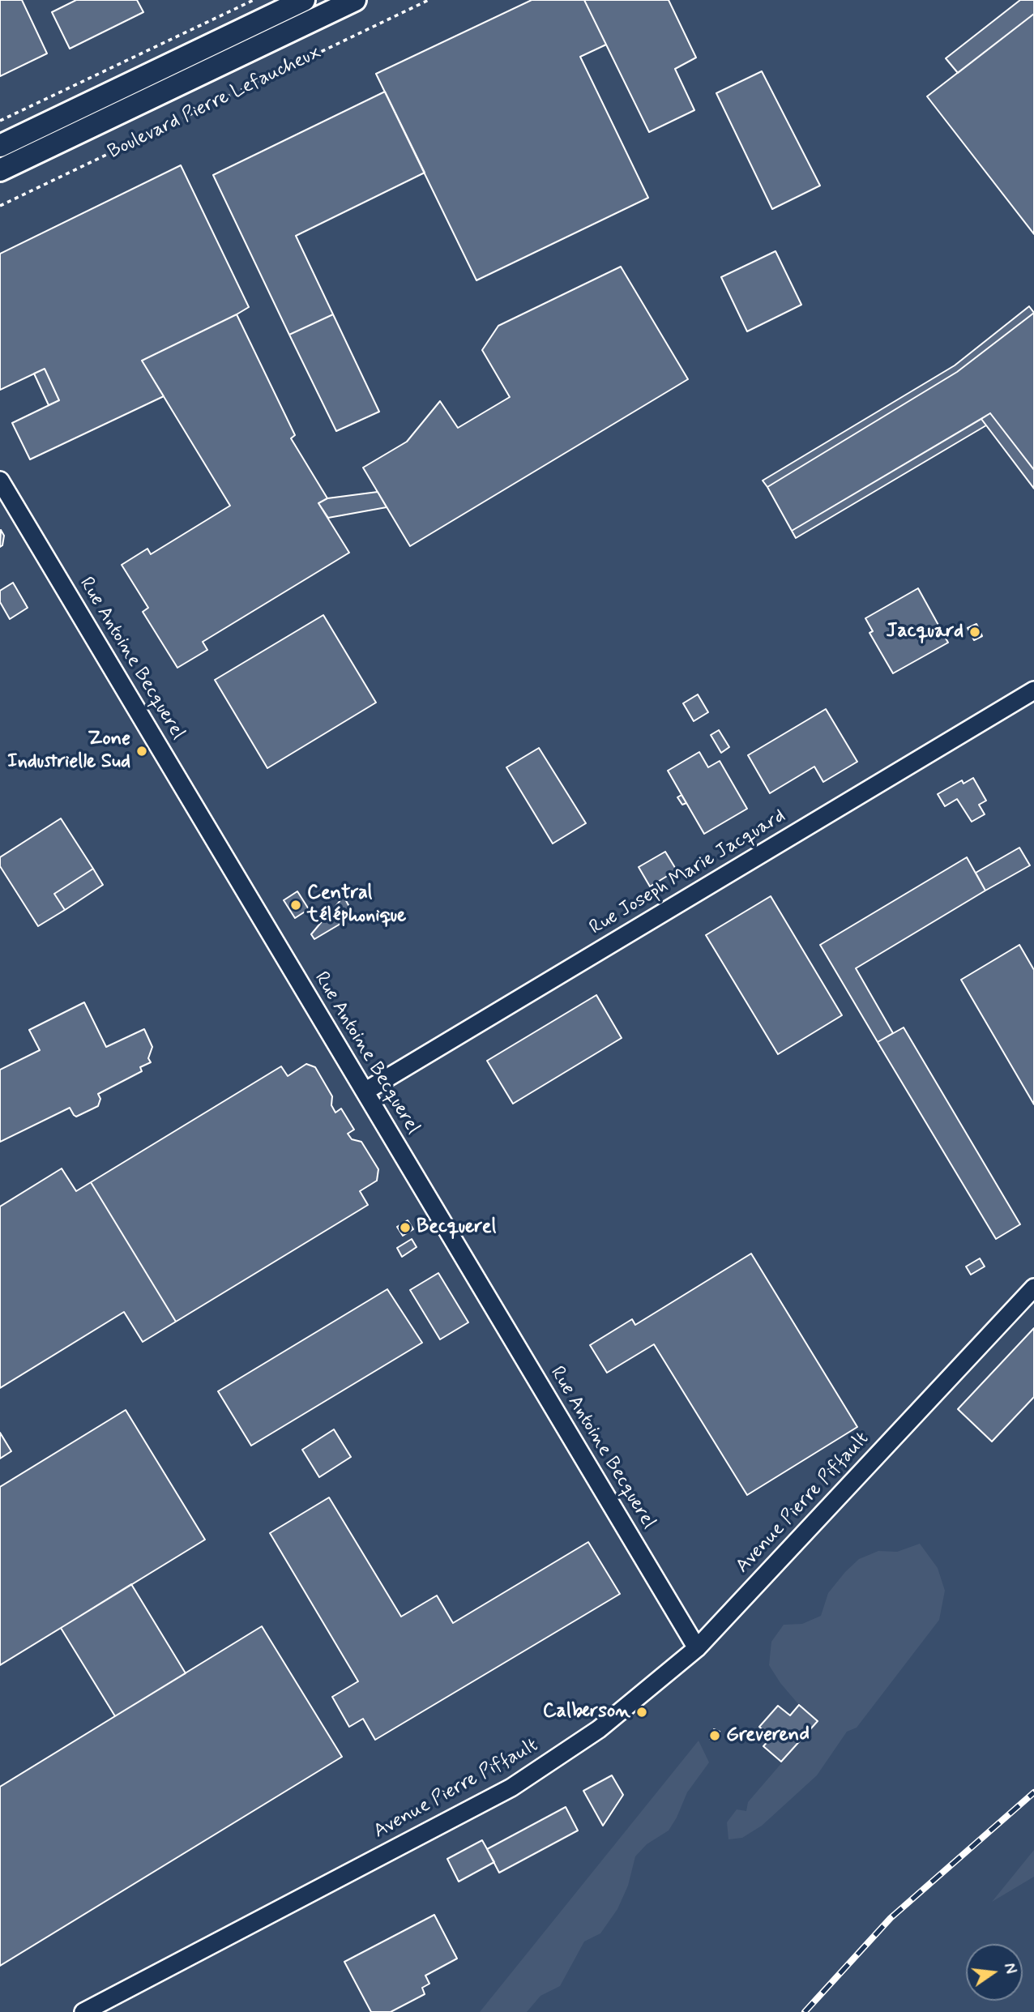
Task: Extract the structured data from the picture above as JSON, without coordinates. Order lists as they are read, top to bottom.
{
  "streets": {
    "main road": ["Boulevard Pierre Lefaucheux"],
    "street": ["Rue Antoine Becquerel", "Rue Joseph Marie Jacquard", "Avenue Pierre Piffault"]
  },
  "crossings": [
    ["Rue Antoine Becquerel", "Rue Joseph Marie Jacquard"],
    ["Rue Antoine Becquerel", "Avenue Pierre Piffault"]
  ],
  "places": [
    "Jacquard",
    "Zone Industrielle Sud",
    "Central téléphonique",
    "Becquerel",
    "Calberson",
    "Greverend"
  ],
  "north": "right"
}
